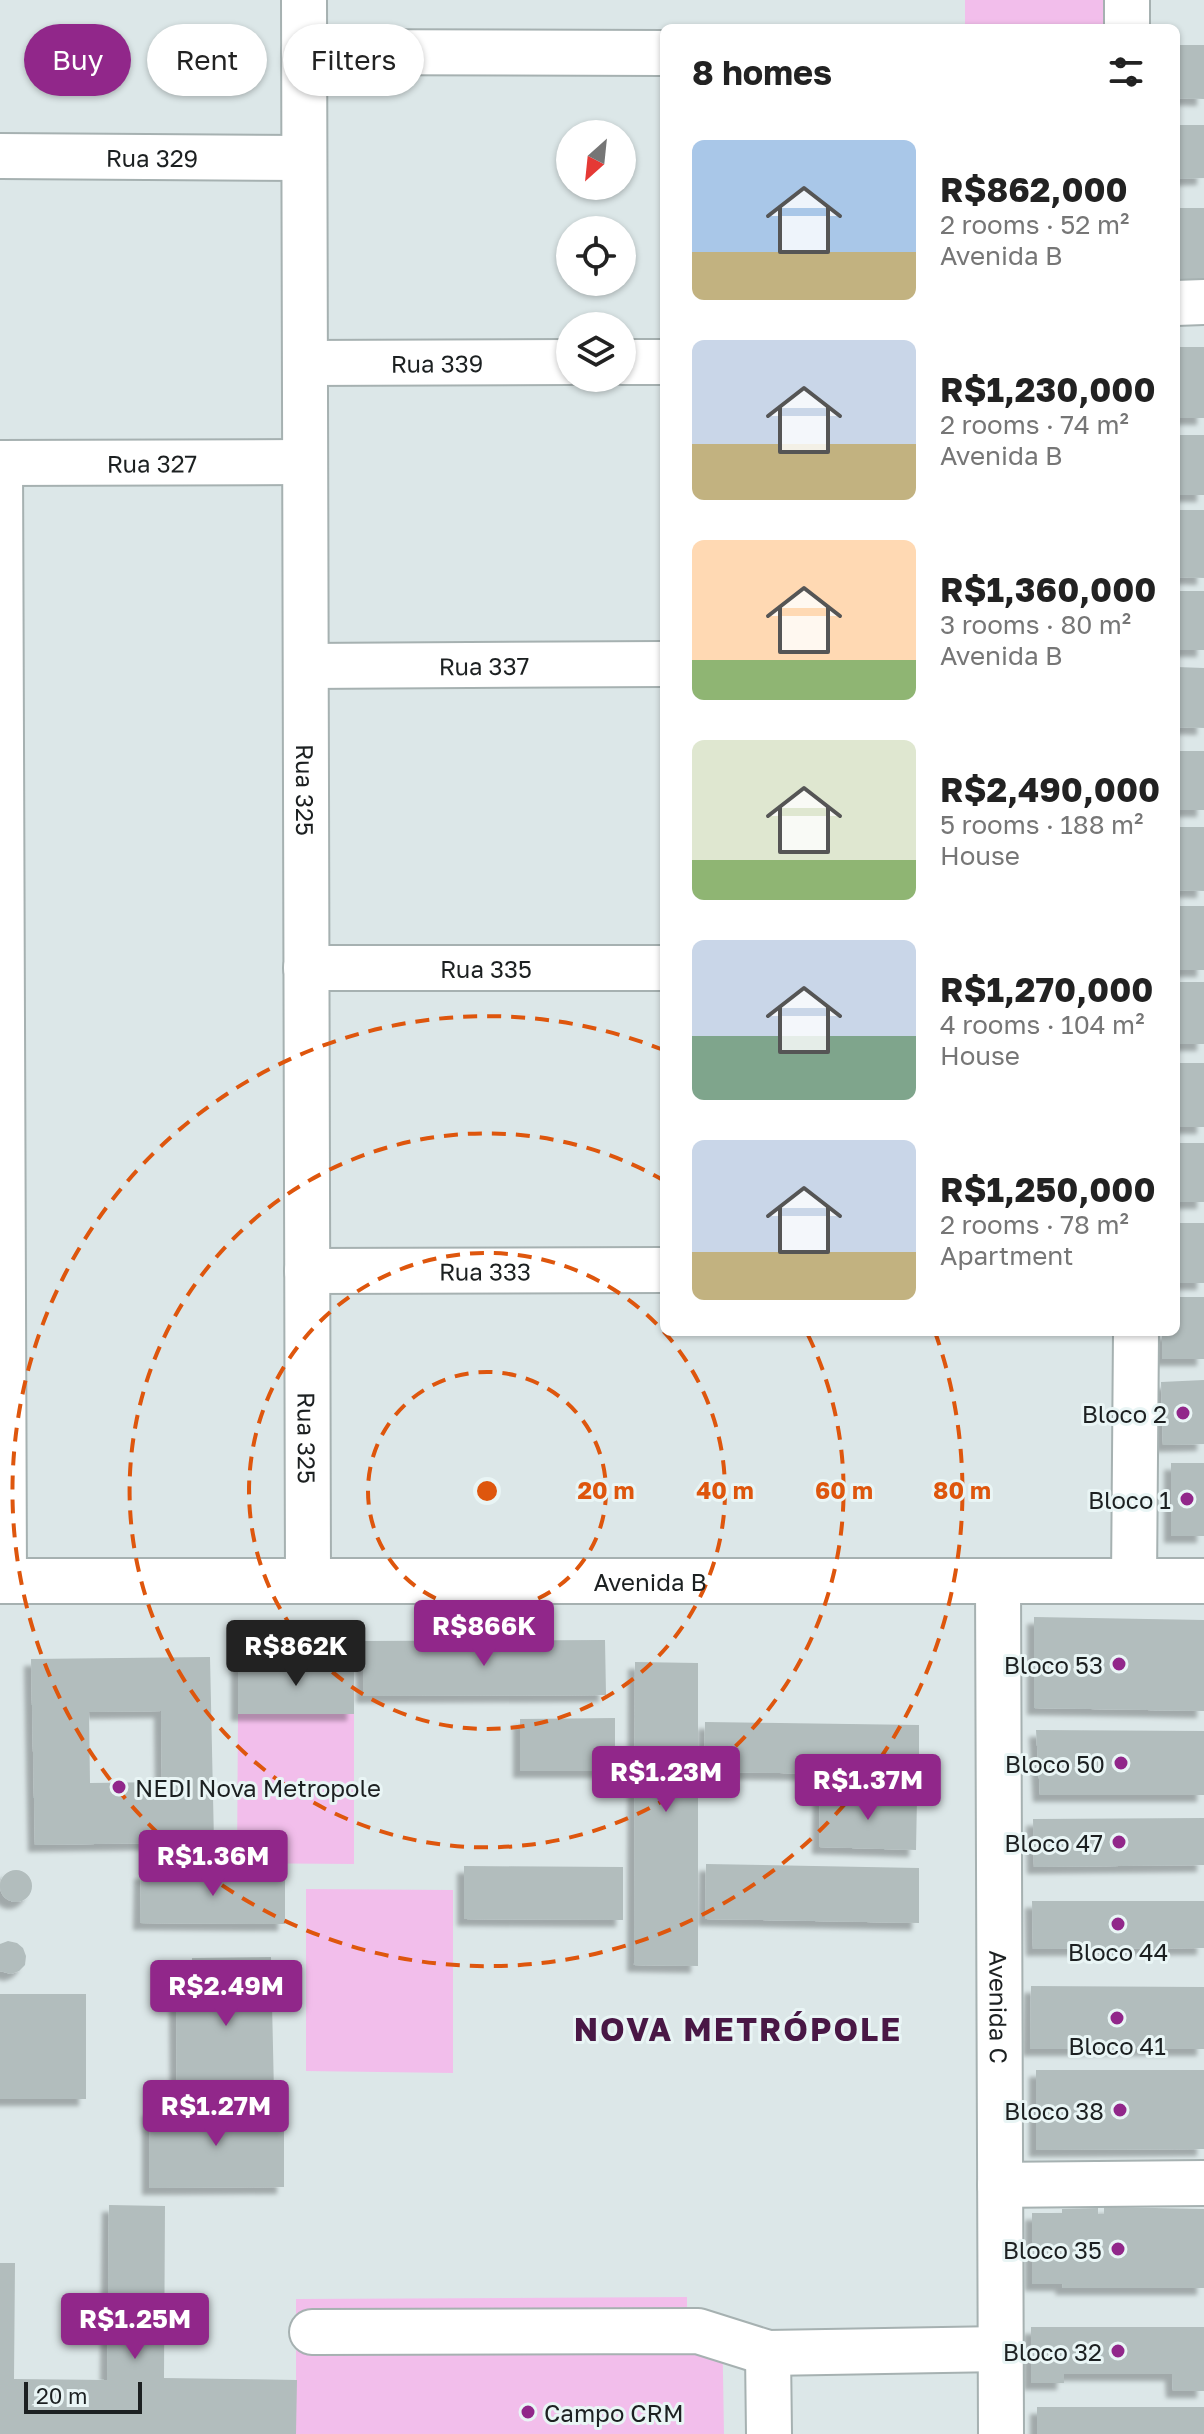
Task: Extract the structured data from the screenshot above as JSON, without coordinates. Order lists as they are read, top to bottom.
{
  "streets": {
    "street": [
      "Rua 329",
      "Rua 339",
      "Rua 327",
      "Rua 337",
      "Rua 325",
      "Rua 335",
      "Rua 333",
      "Avenida B",
      "Avenida C"
    ]
  },
  "crossings": [
    ["Rua 329", "Rua 325"],
    ["Rua 339", "Rua 325"],
    ["Rua 327", "Rua 325"],
    ["Rua 337", "Rua 325"],
    ["Rua 325", "Rua 335"],
    ["Rua 325", "Rua 333"],
    ["Rua 325", "Avenida B"],
    ["Avenida B", "Avenida C"]
  ],
  "districts": ["NOVA METRÓPOLE"],
  "places": [
    "Bloco 2",
    "Bloco 1",
    "Bloco 53",
    "Bloco 50",
    "NEDI Nova Metropole",
    "Bloco 47",
    "Bloco 44",
    "Bloco 41",
    "Bloco 38",
    "Bloco 35",
    "Bloco 32",
    "Campo CRM"
  ],
  "scale_bar": "20 m",
  "north": "bottom left",
  "page": {
    "chip": ["Buy", "Rent", "Filters"],
    "heading": "8 homes",
    "list": [
      {
        "name": "R$862,000",
        "note": "2 rooms · 52 m² · Avenida B"
      },
      {
        "name": "R$1,230,000",
        "note": "2 rooms · 74 m² · Avenida B"
      },
      {
        "name": "R$1,360,000",
        "note": "3 rooms · 80 m² · Avenida B"
      },
      {
        "name": "R$2,490,000",
        "note": "5 rooms · 188 m² · House"
      },
      {
        "name": "R$1,270,000",
        "note": "4 rooms · 104 m² · House"
      },
      {
        "name": "R$1,250,000",
        "note": "2 rooms · 78 m² · Apartment"
      }
    ],
    "price": [
      "R$866K",
      "R$862K",
      "R$1.23M",
      "R$1.37M",
      "R$1.36M",
      "R$2.49M",
      "R$1.27M",
      "R$1.25M"
    ],
    "scale": "20 m"
  },
  "rings": [
    "20 m",
    "40 m",
    "60 m",
    "80 m"
  ]
}
